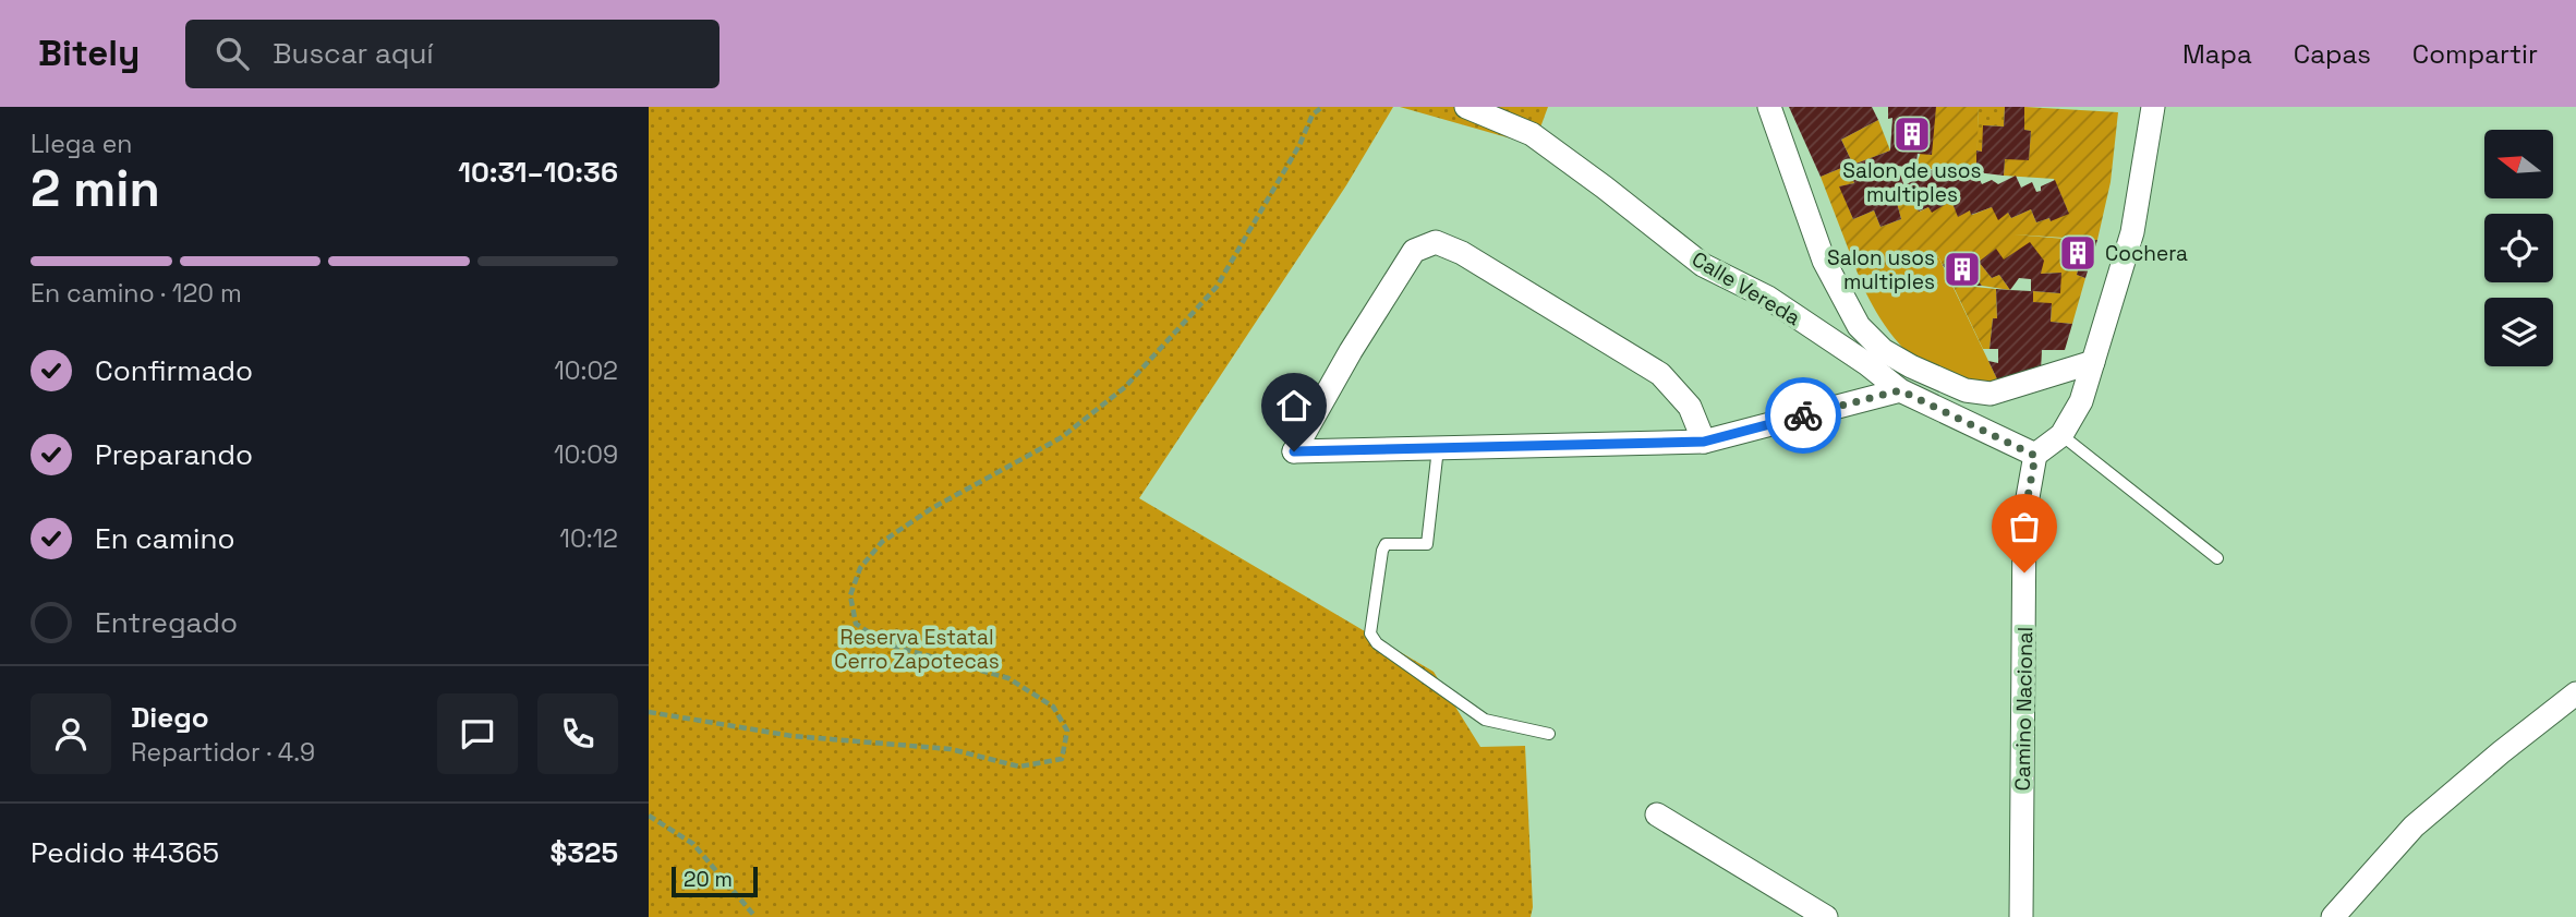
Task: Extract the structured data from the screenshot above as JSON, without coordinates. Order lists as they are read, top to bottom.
{
  "streets": {
    "street": ["Calle Vereda", "Camino Nacional"]
  },
  "crossings": [
    ["Calle Vereda", "Camino Nacional"]
  ],
  "parks": ["Reserva Estatal Cerro Zapotecas"],
  "places": {
    "building": ["Salon de usos multiples", "Cochera", "Salon usos multiples"]
  },
  "scale_bar": "20 m",
  "north": "left",
  "page": {
    "header": "Bitely",
    "search": "Buscar aquí",
    "nav": ["Mapa", "Capas", "Compartir"],
    "heading": ["2 min", "Llega en", "10:31–10:36"],
    "panel": [
      "Diego",
      "Repartidor · 4.9",
      "Pedido #4365",
      "$325"
    ],
    "bar": "En camino · 120 m",
    "list": [
      ["Confirmado", "10:02"],
      ["Preparando", "10:09"],
      ["En camino", "10:12"],
      "Entregado"
    ],
    "scale": "20 m"
  }
}
